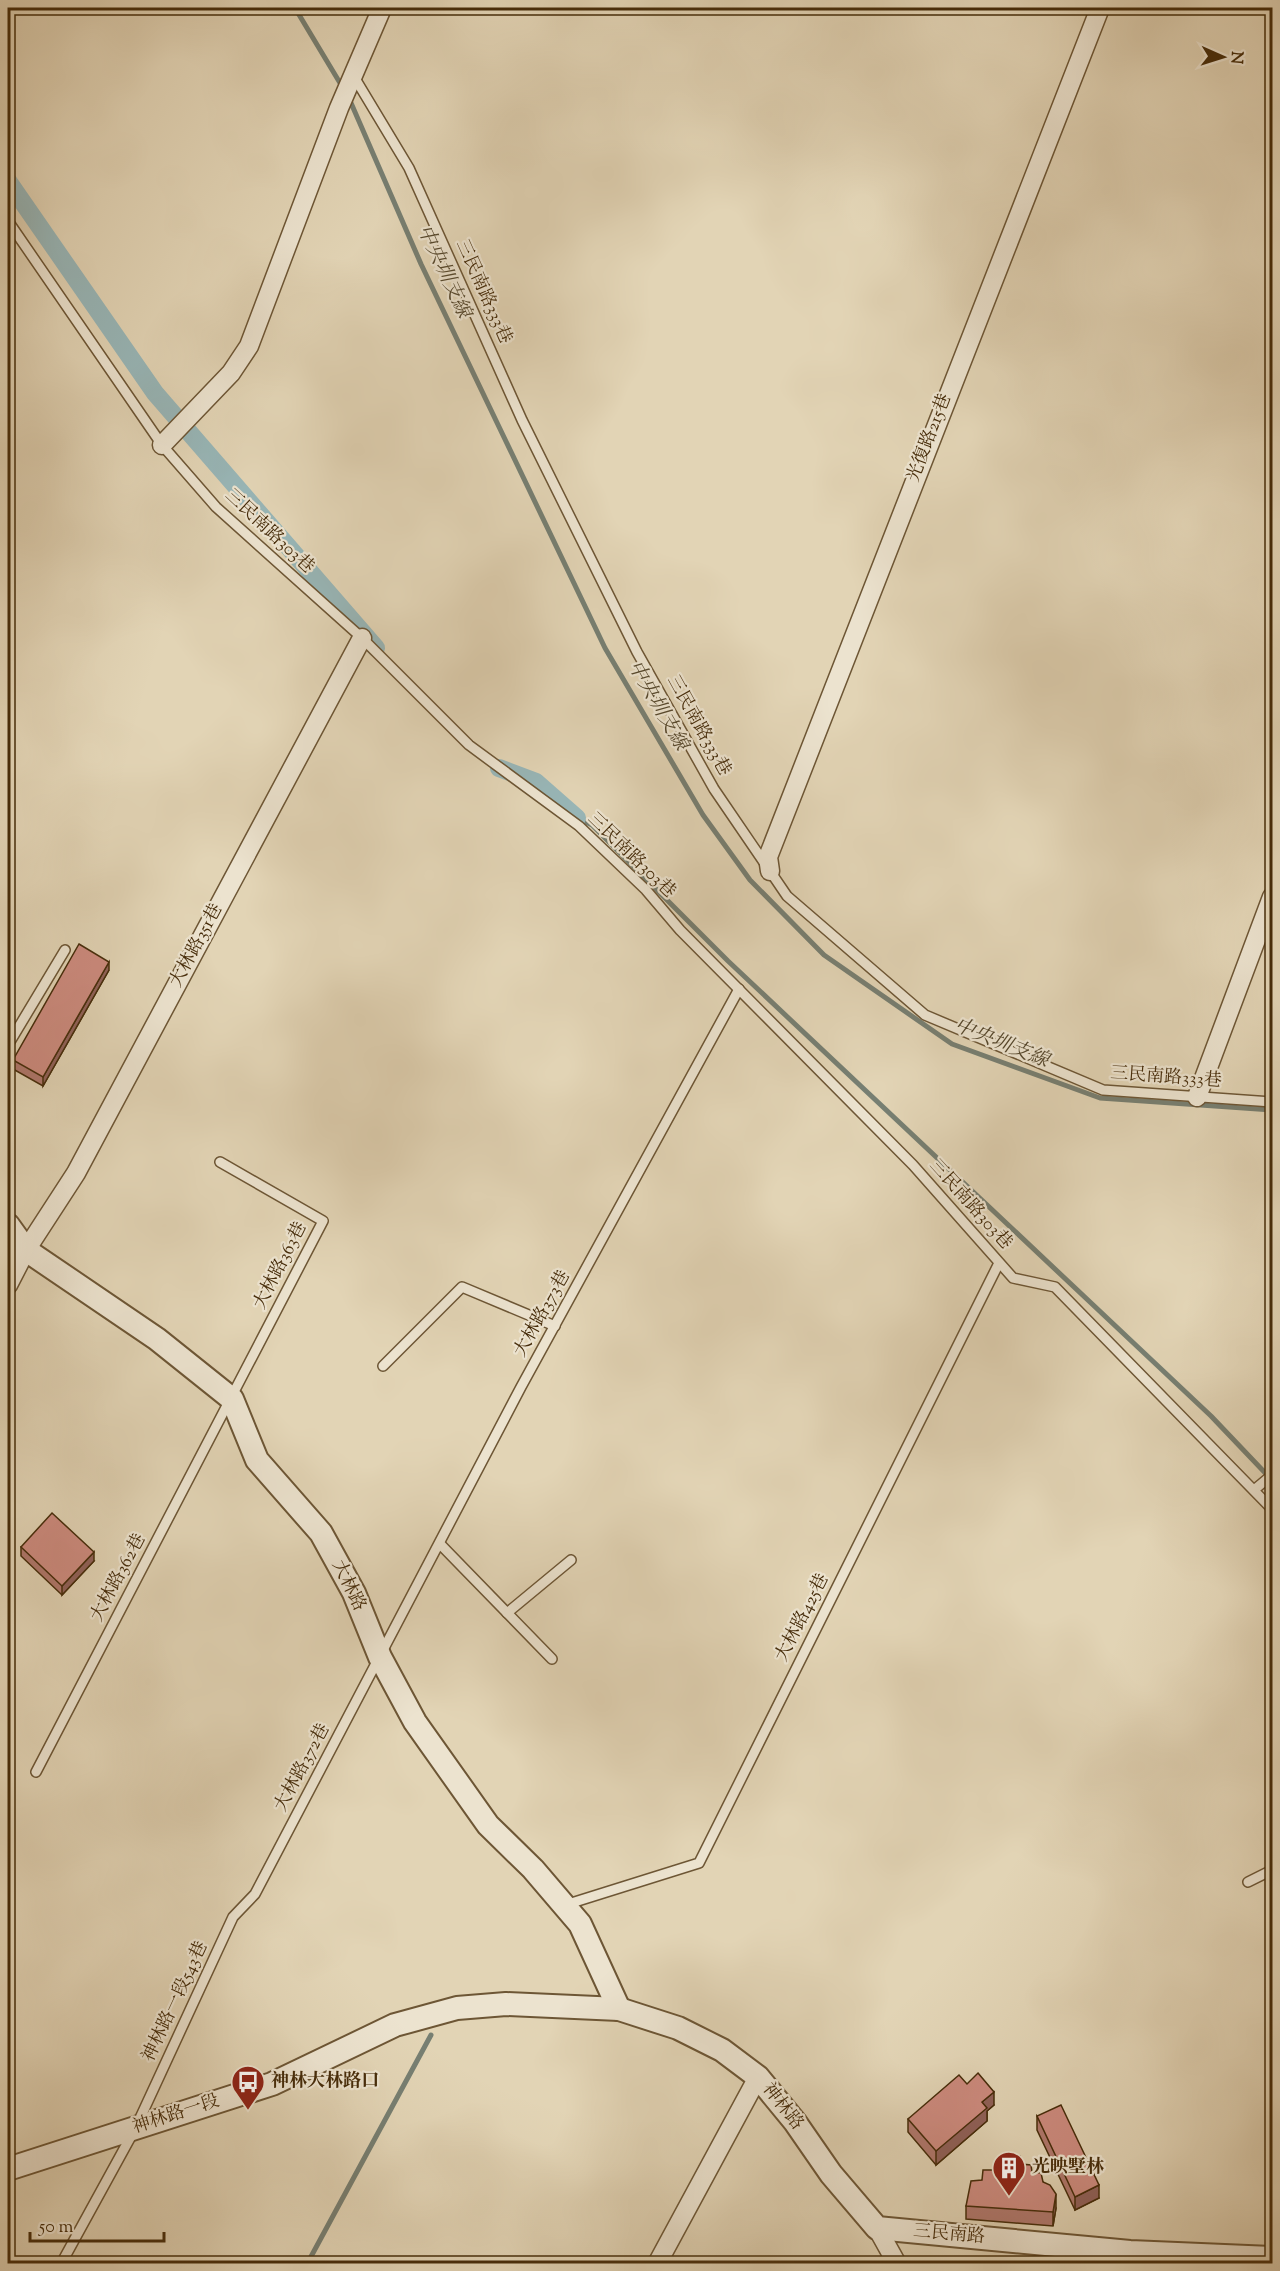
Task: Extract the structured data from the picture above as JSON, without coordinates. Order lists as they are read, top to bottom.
{
  "streets": {
    "street": [
      "光復路215巷",
      "大林路351巷",
      "大林路",
      "神林路",
      "神林路一段",
      "三民南路"
    ],
    "lane": [
      "三民南路333巷",
      "三民南路303巷",
      "大林路363巷",
      "大林路373巷",
      "大林路362巷",
      "大林路425巷",
      "大林路372巷",
      "神林路一段543巷"
    ]
  },
  "crossings": [
    ["三民南路333巷", "光復路215巷"],
    ["三民南路303巷", "大林路351巷"],
    ["三民南路303巷", "大林路373巷"],
    ["三民南路303巷", "大林路425巷"],
    ["大林路351巷", "大林路"],
    ["大林路363巷", "大林路362巷"],
    ["大林路363巷", "大林路"],
    ["大林路373巷", "大林路"],
    ["大林路373巷", "大林路372巷"],
    ["大林路362巷", "大林路"],
    ["大林路", "大林路425巷"],
    ["大林路", "大林路372巷"],
    ["大林路", "神林路"],
    ["大林路", "神林路一段"],
    ["大林路372巷", "神林路一段543巷"],
    ["神林路一段543巷", "神林路一段"],
    ["神林路", "神林路一段"],
    ["神林路", "三民南路"]
  ],
  "water": ["中央圳支線"],
  "places": {
    "bus stop": ["神林大林路口"],
    "building": ["光映墅林"]
  },
  "scale_bar": "50 m",
  "north": "right"
}
